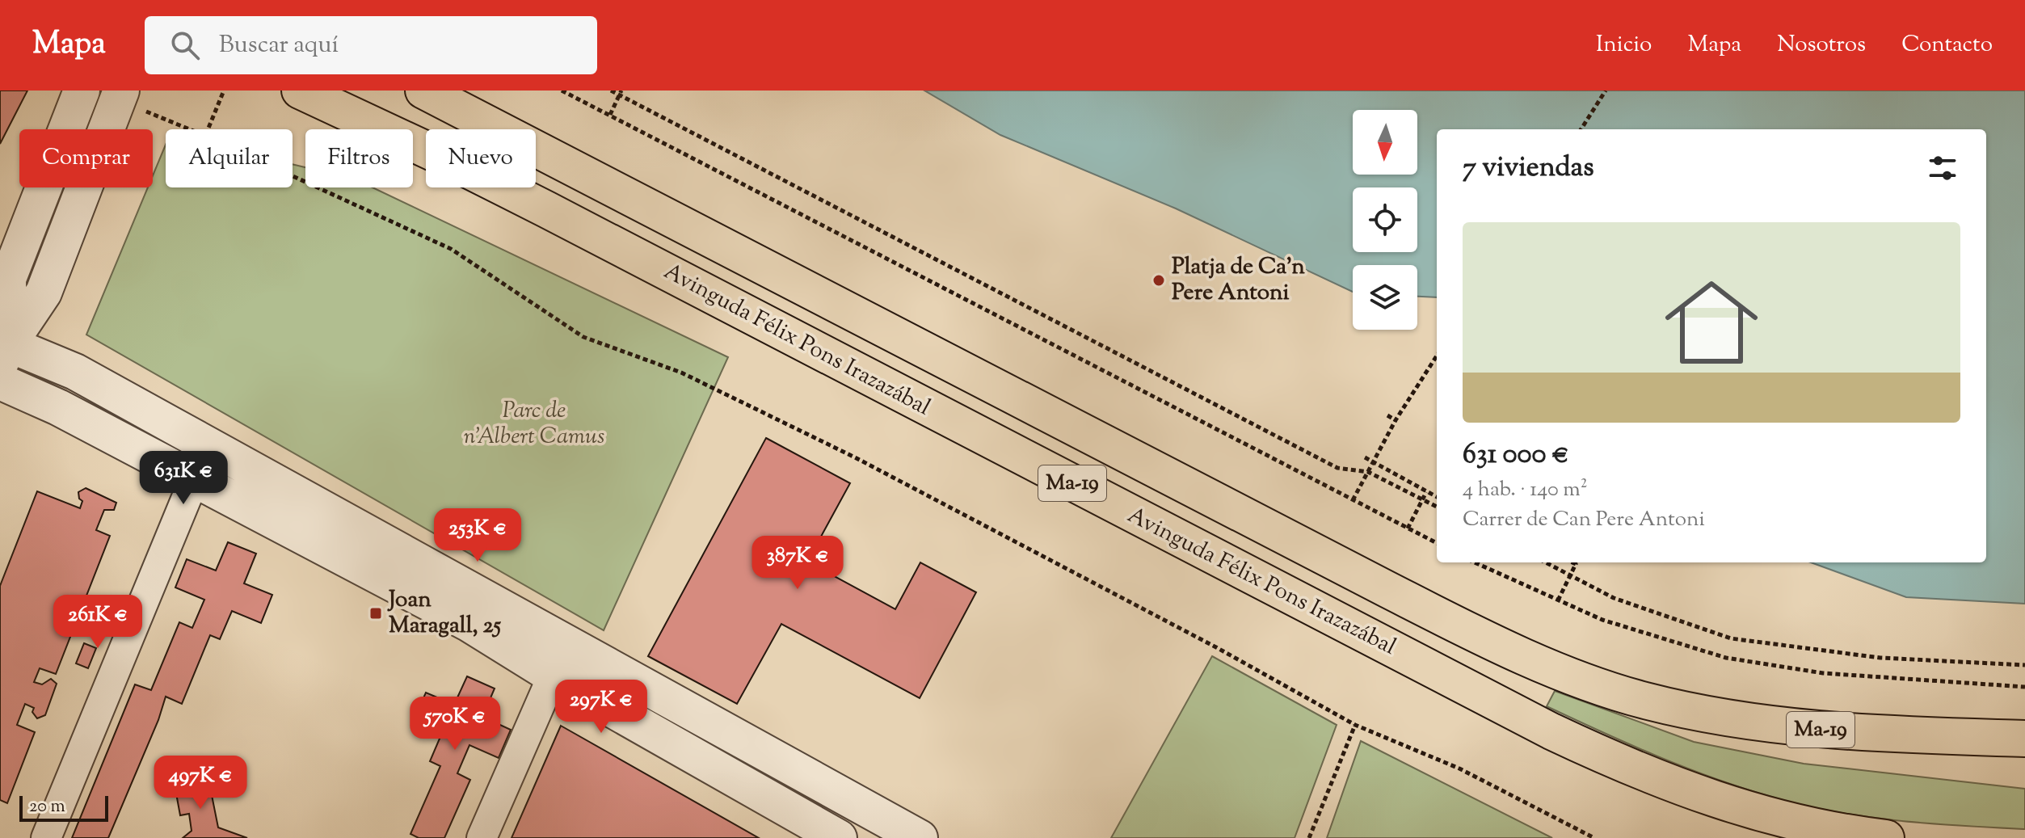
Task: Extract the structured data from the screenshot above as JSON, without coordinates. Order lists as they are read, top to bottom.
{
  "streets": {
    "highway": ["Avinguda Félix Pons Irazazábal", "Ma-19"]
  },
  "parks": ["Parc de n'Albert Camus"],
  "places": {
    "other": ["Platja de Ca'n Pere Antoni"],
    "transit": ["Joan Maragall, 25"]
  },
  "scale_bar": "20 m",
  "north": "bottom",
  "page": {
    "header": "Mapa",
    "search": "Buscar aquí",
    "nav": [
      "Inicio",
      "Mapa",
      "Nosotros",
      "Contacto"
    ],
    "chip": [
      "Comprar",
      "Alquilar",
      "Filtros",
      "Nuevo"
    ],
    "heading": "7 viviendas",
    "list": [
      {
        "name": "631 000 €",
        "note": "4 hab. · 140 m² · Carrer de Can Pere Antoni"
      }
    ],
    "price": [
      "631K €",
      "253K €",
      "387K €",
      "261K €",
      "297K €",
      "570K €",
      "497K €"
    ],
    "scale": "20 m"
  }
}
